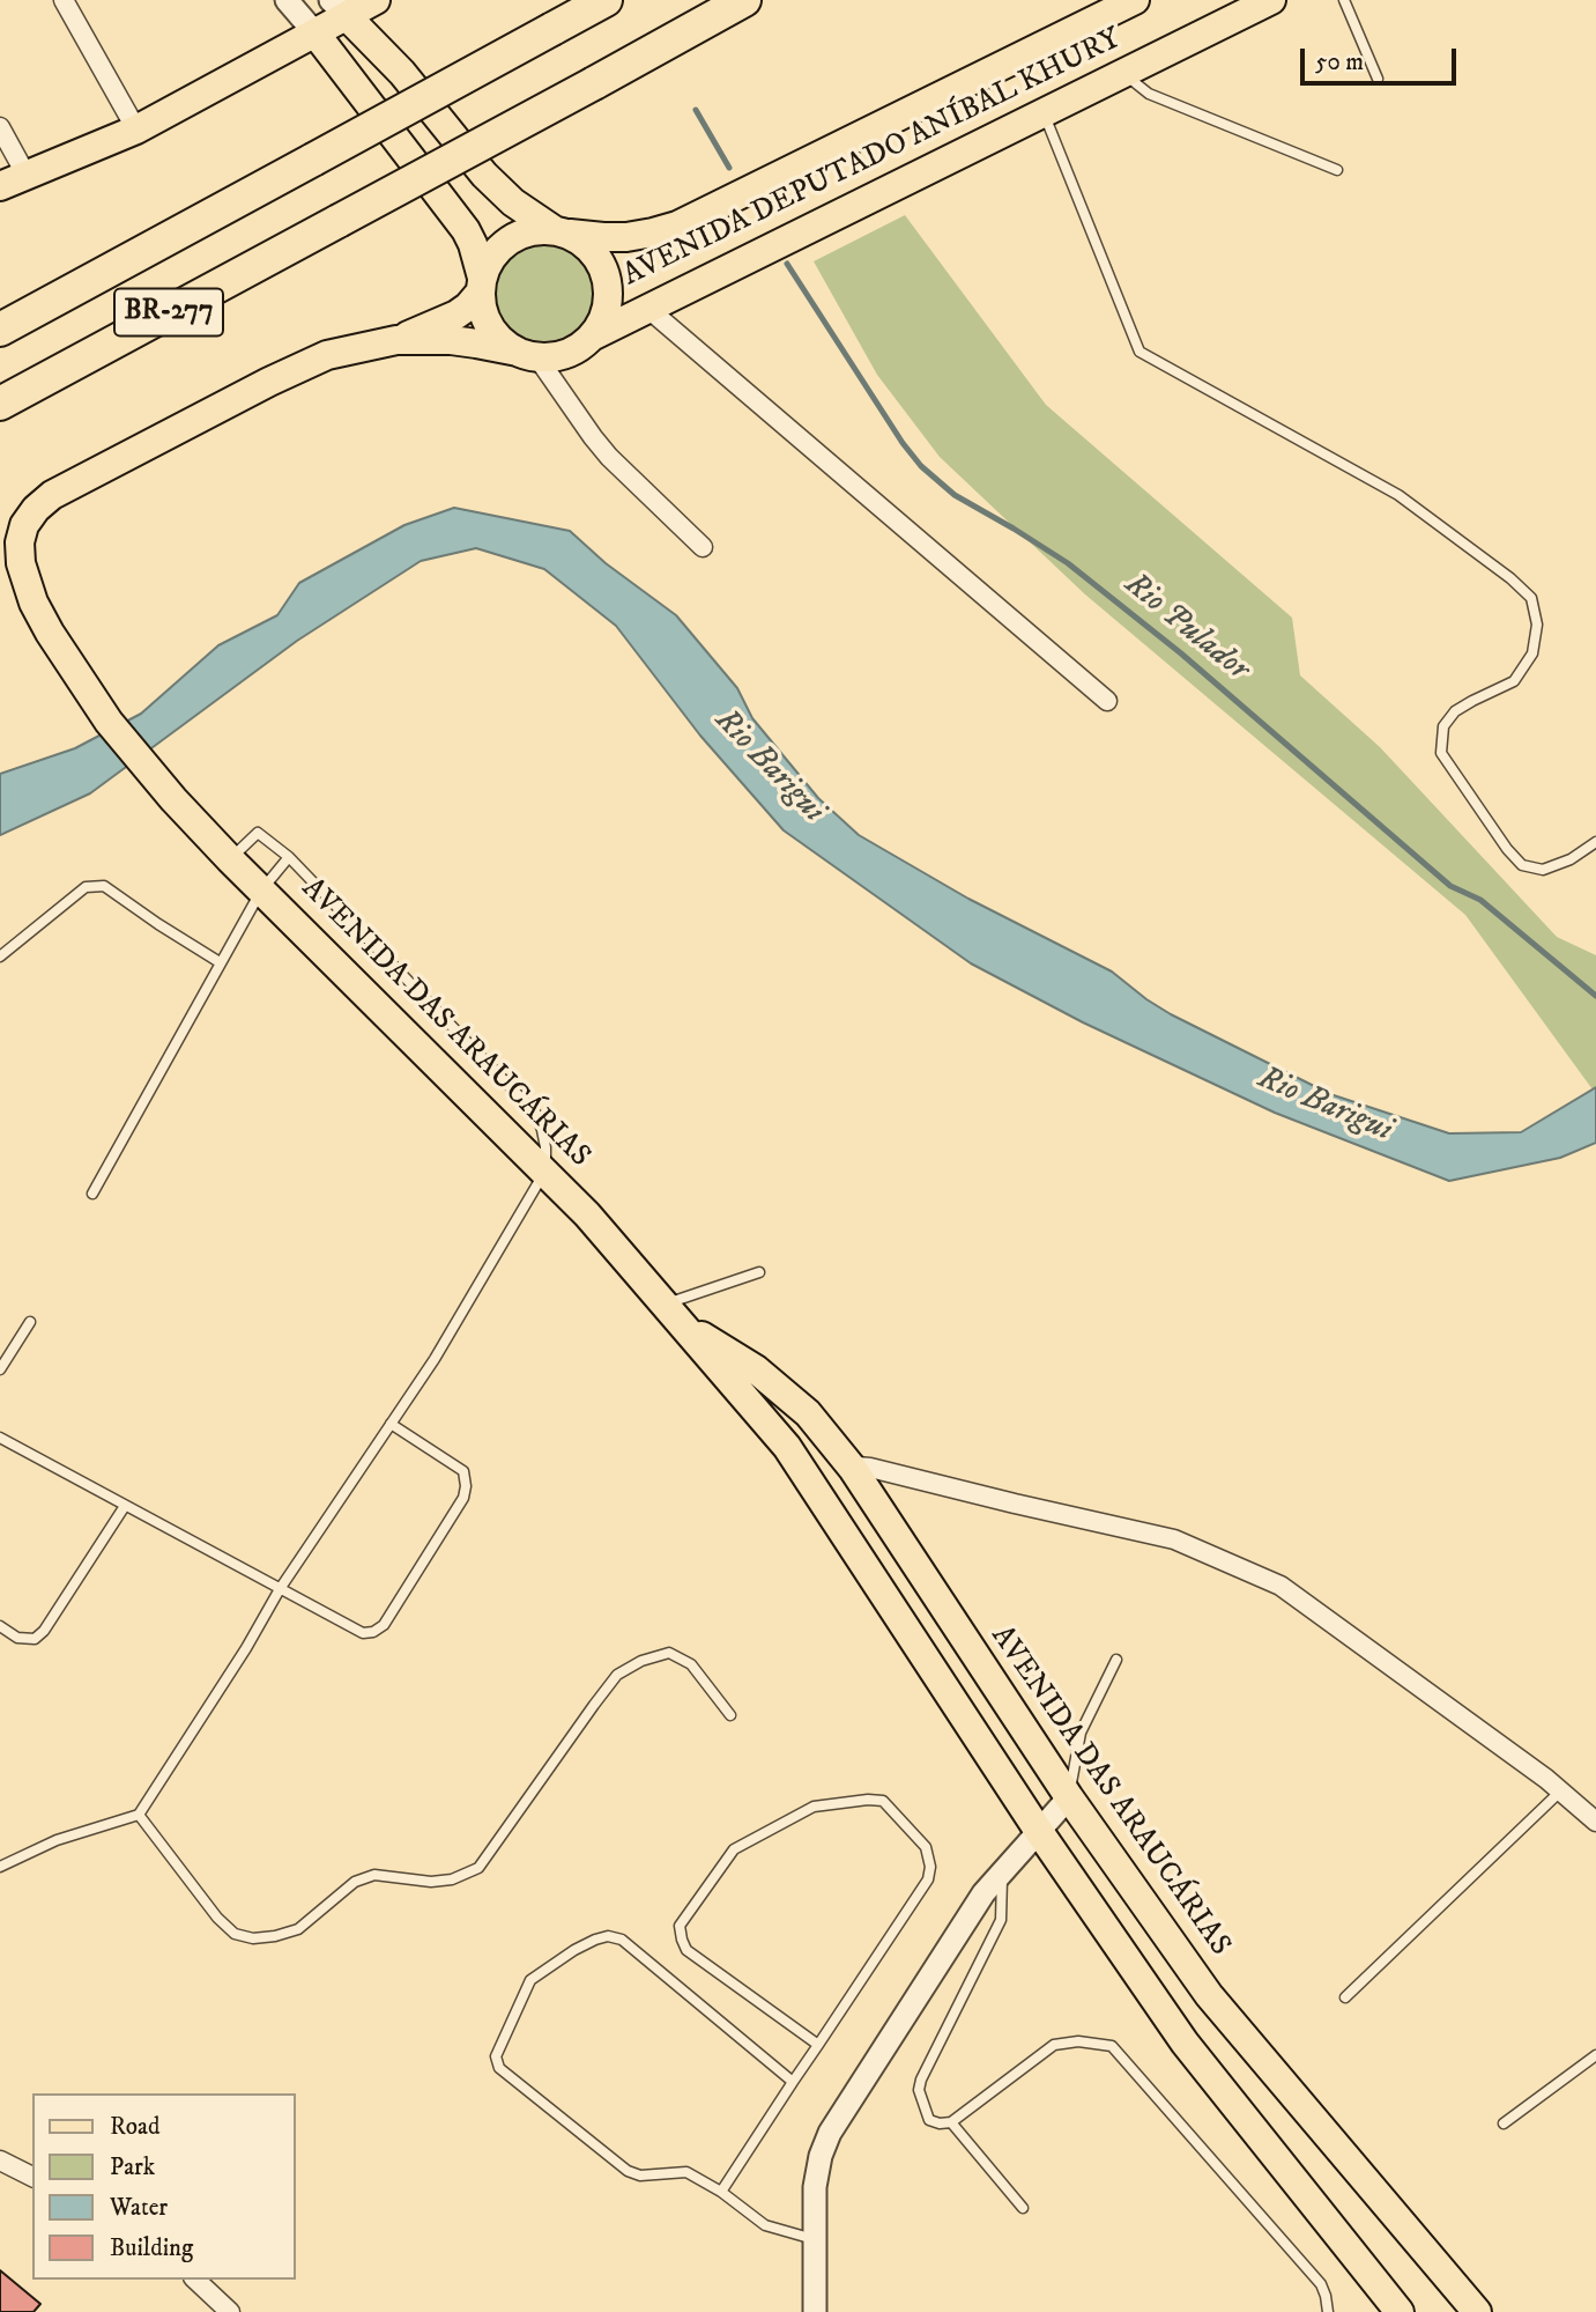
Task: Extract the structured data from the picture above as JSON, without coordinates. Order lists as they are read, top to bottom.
{
  "streets": {
    "highway": ["BR-277"],
    "main road": ["AVENIDA DEPUTADO ANÍBAL KHURY", "AVENIDA DAS ARAUCÁRIAS"]
  },
  "water": ["Rio Pulador", "Rio Barigui"],
  "legend": [
    "Road",
    "Park",
    "Water",
    "Building"
  ],
  "scale_bar": "50 m"
}
